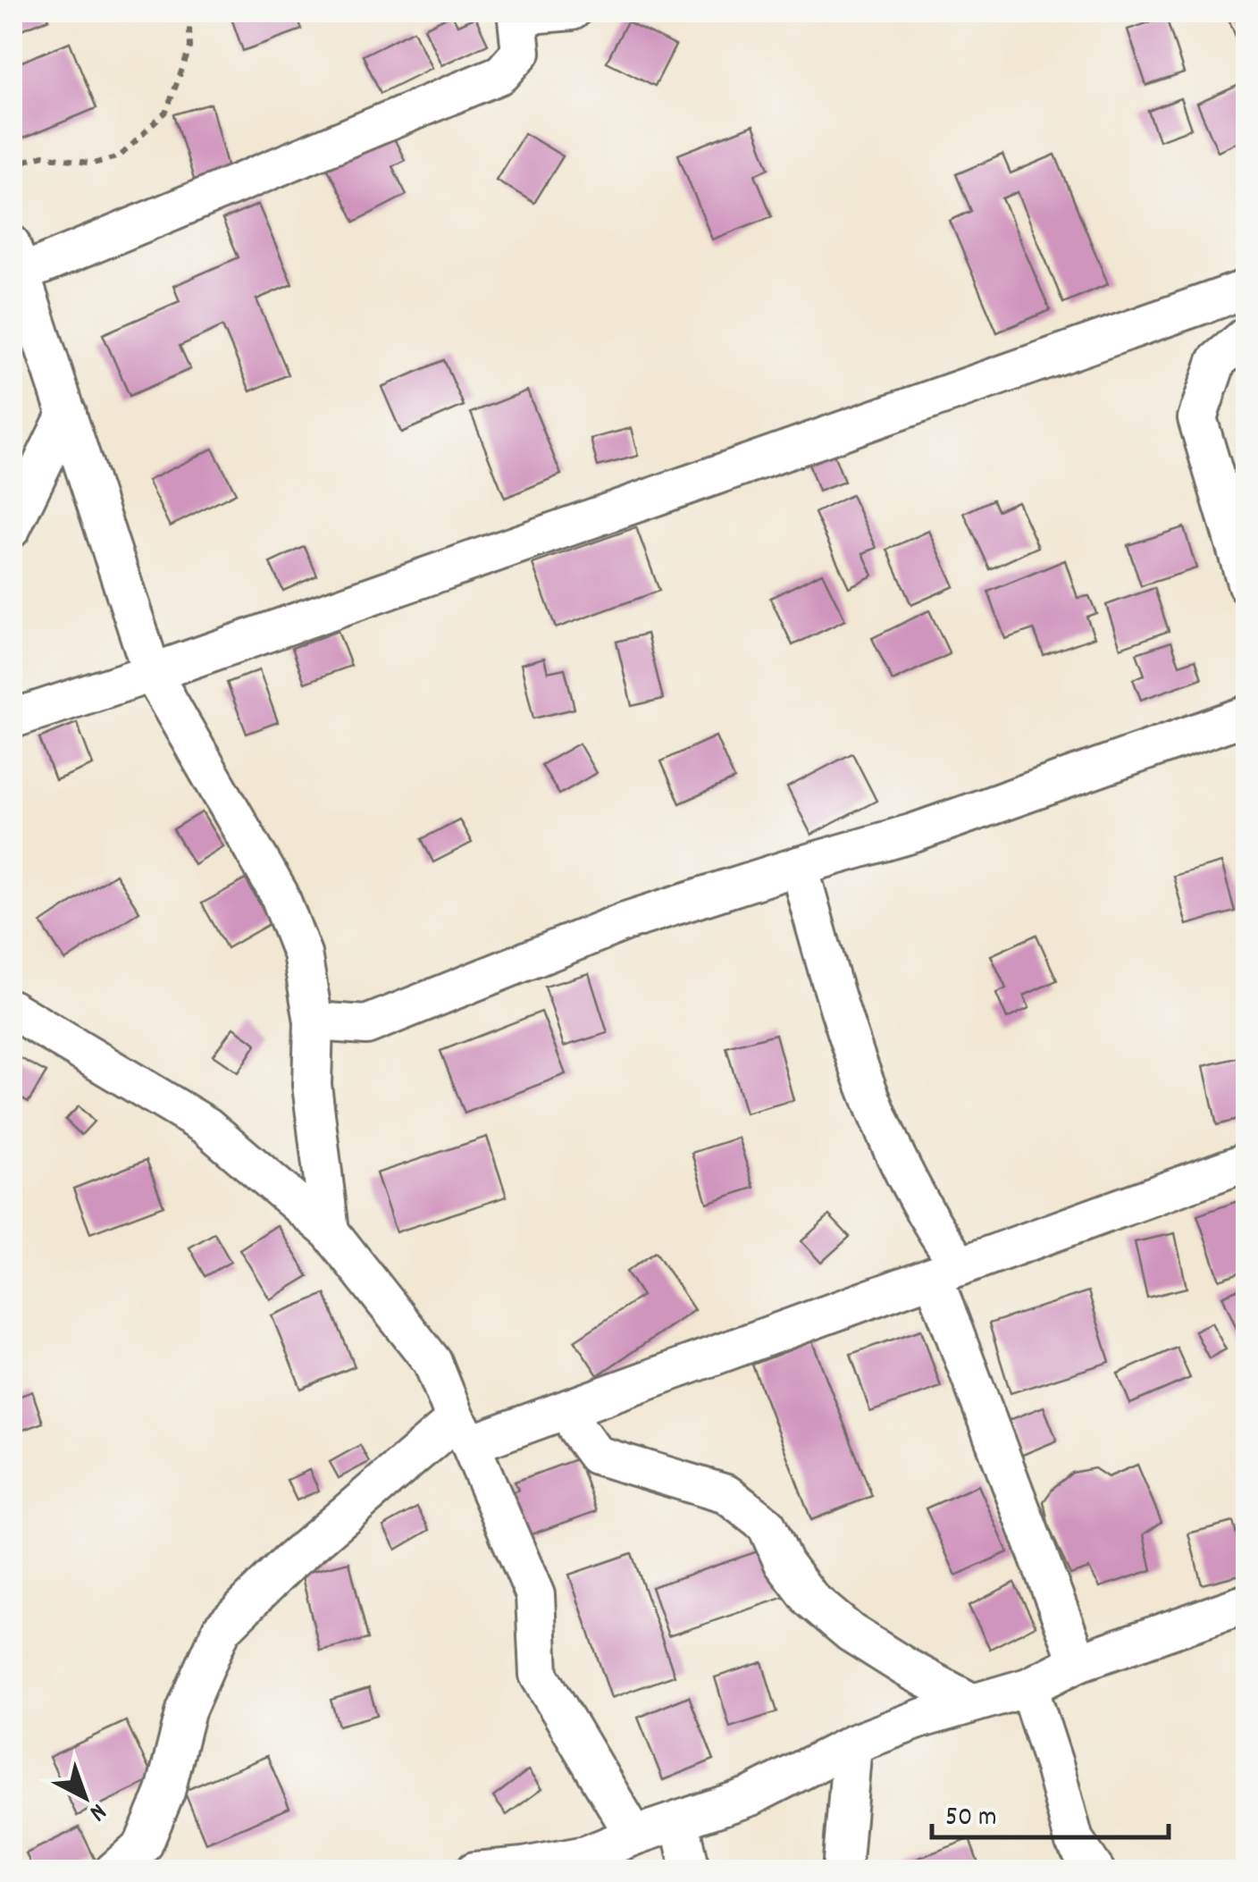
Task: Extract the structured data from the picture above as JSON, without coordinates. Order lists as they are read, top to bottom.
{
  "scale_bar": "50 m",
  "north": "bottom right"
}
